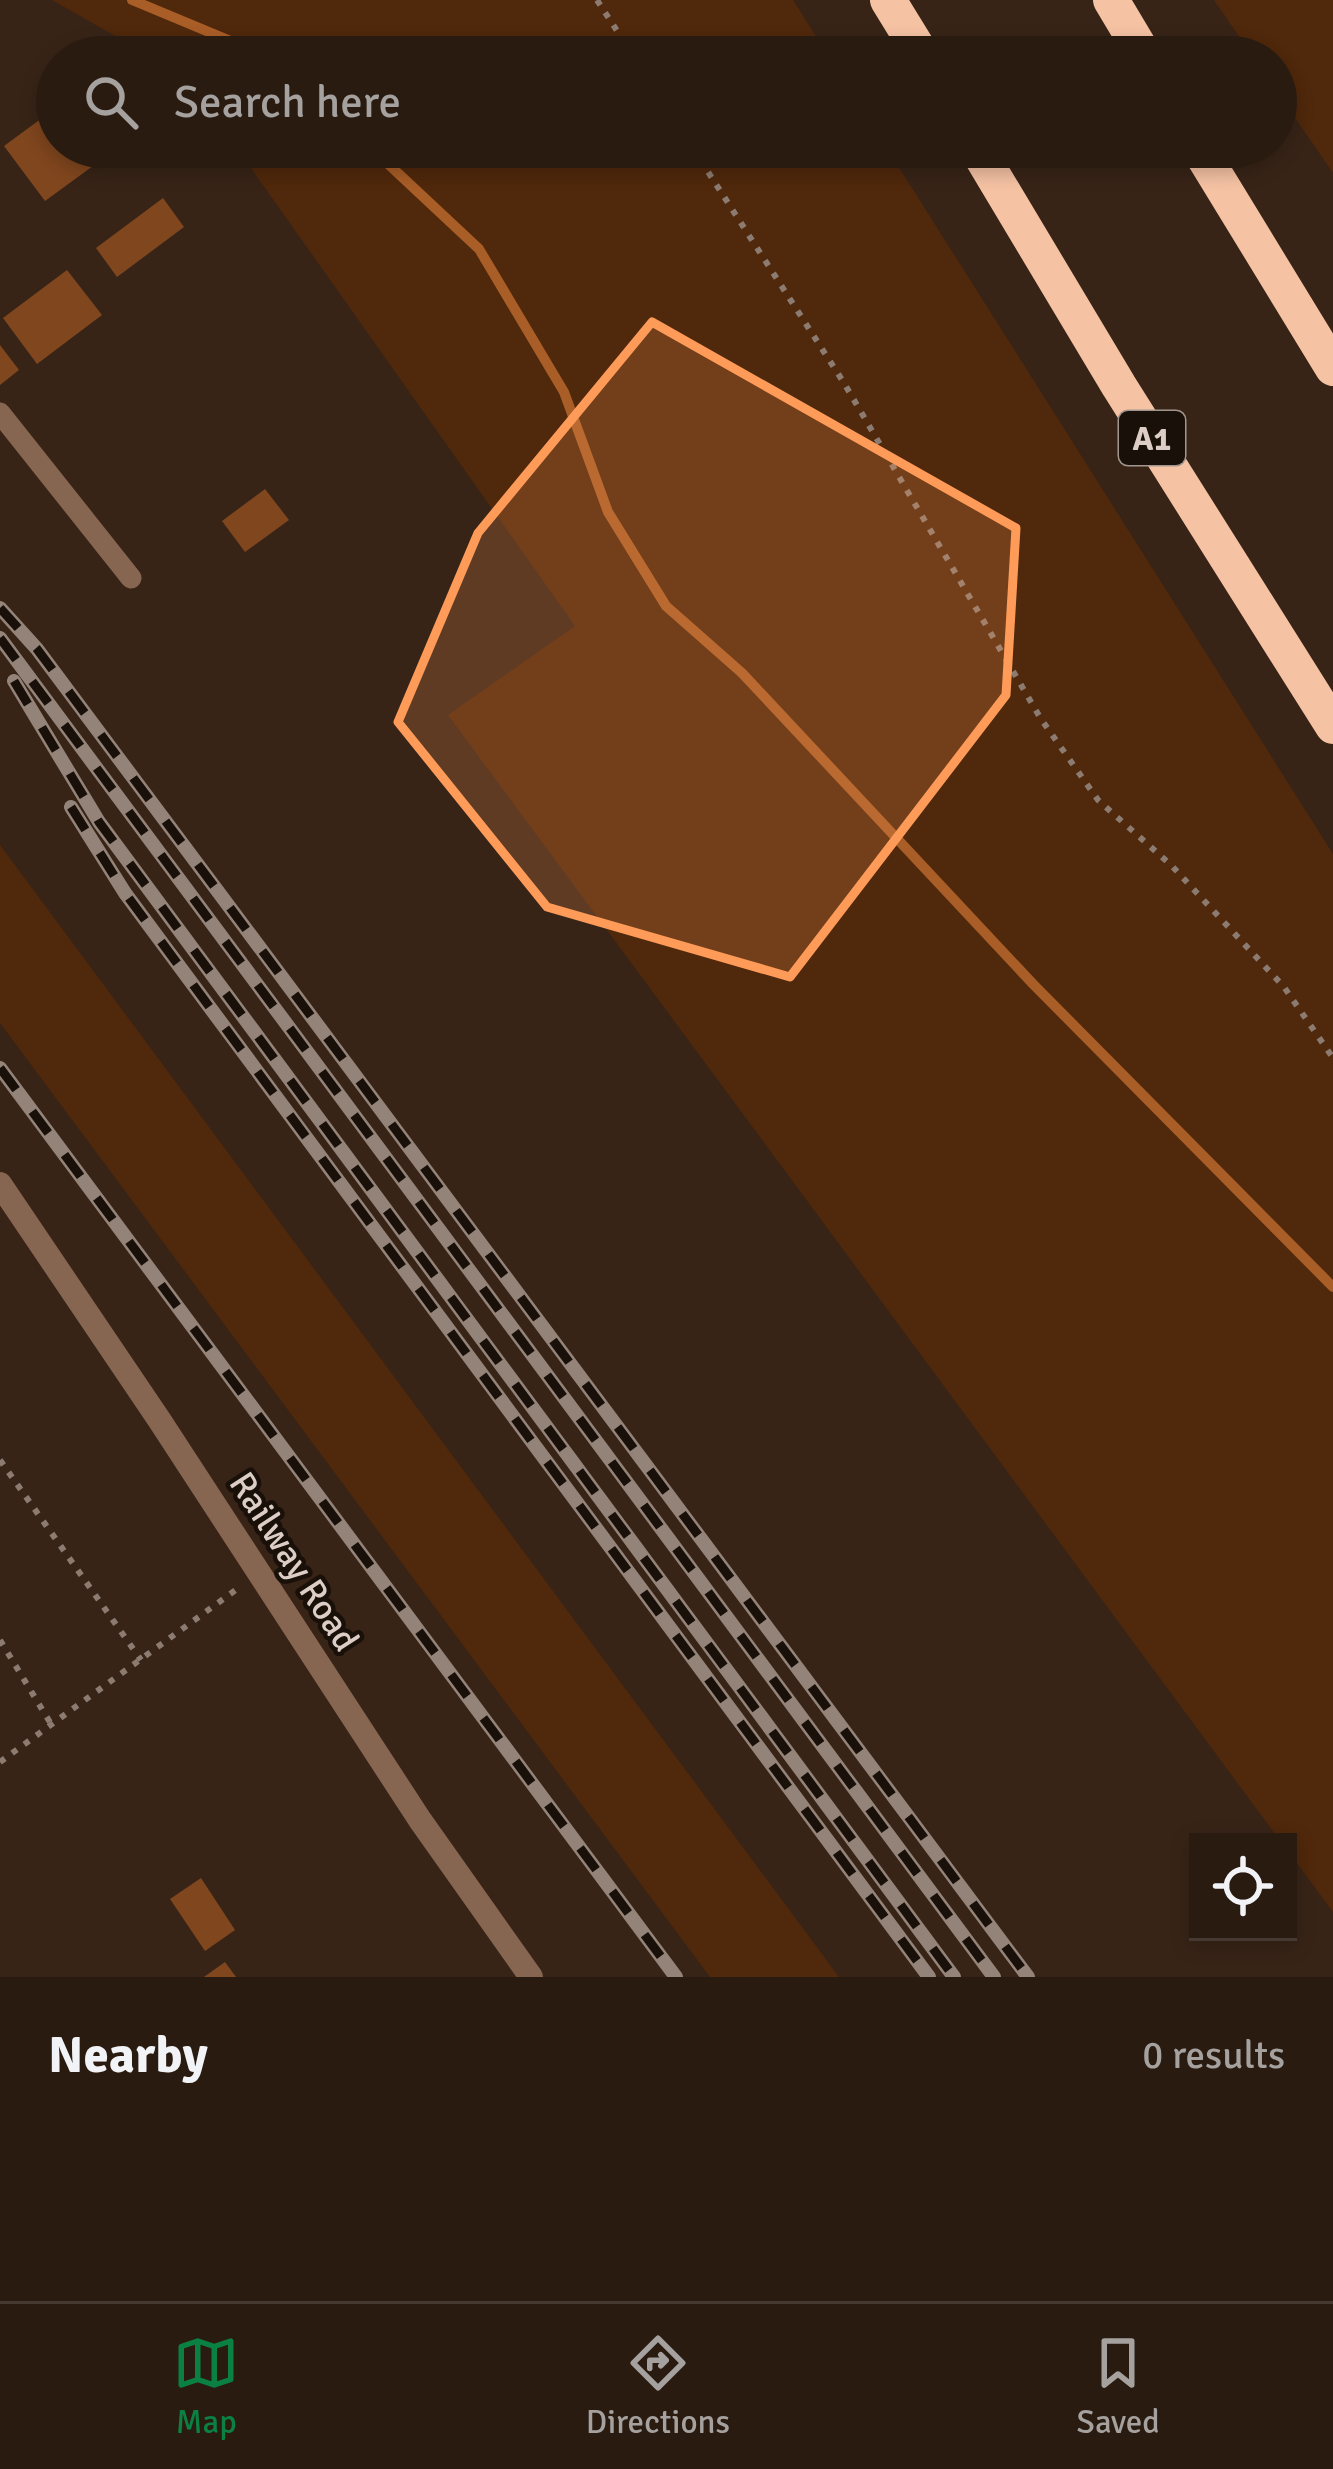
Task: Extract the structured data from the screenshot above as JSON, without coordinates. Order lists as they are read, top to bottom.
{
  "streets": {
    "highway": ["A1"],
    "street": ["Railway Road"]
  },
  "page": {
    "search": "Search here",
    "heading": ["Nearby", "0 results"],
    "nav": ["Map", "Directions", "Saved"]
  }
}
